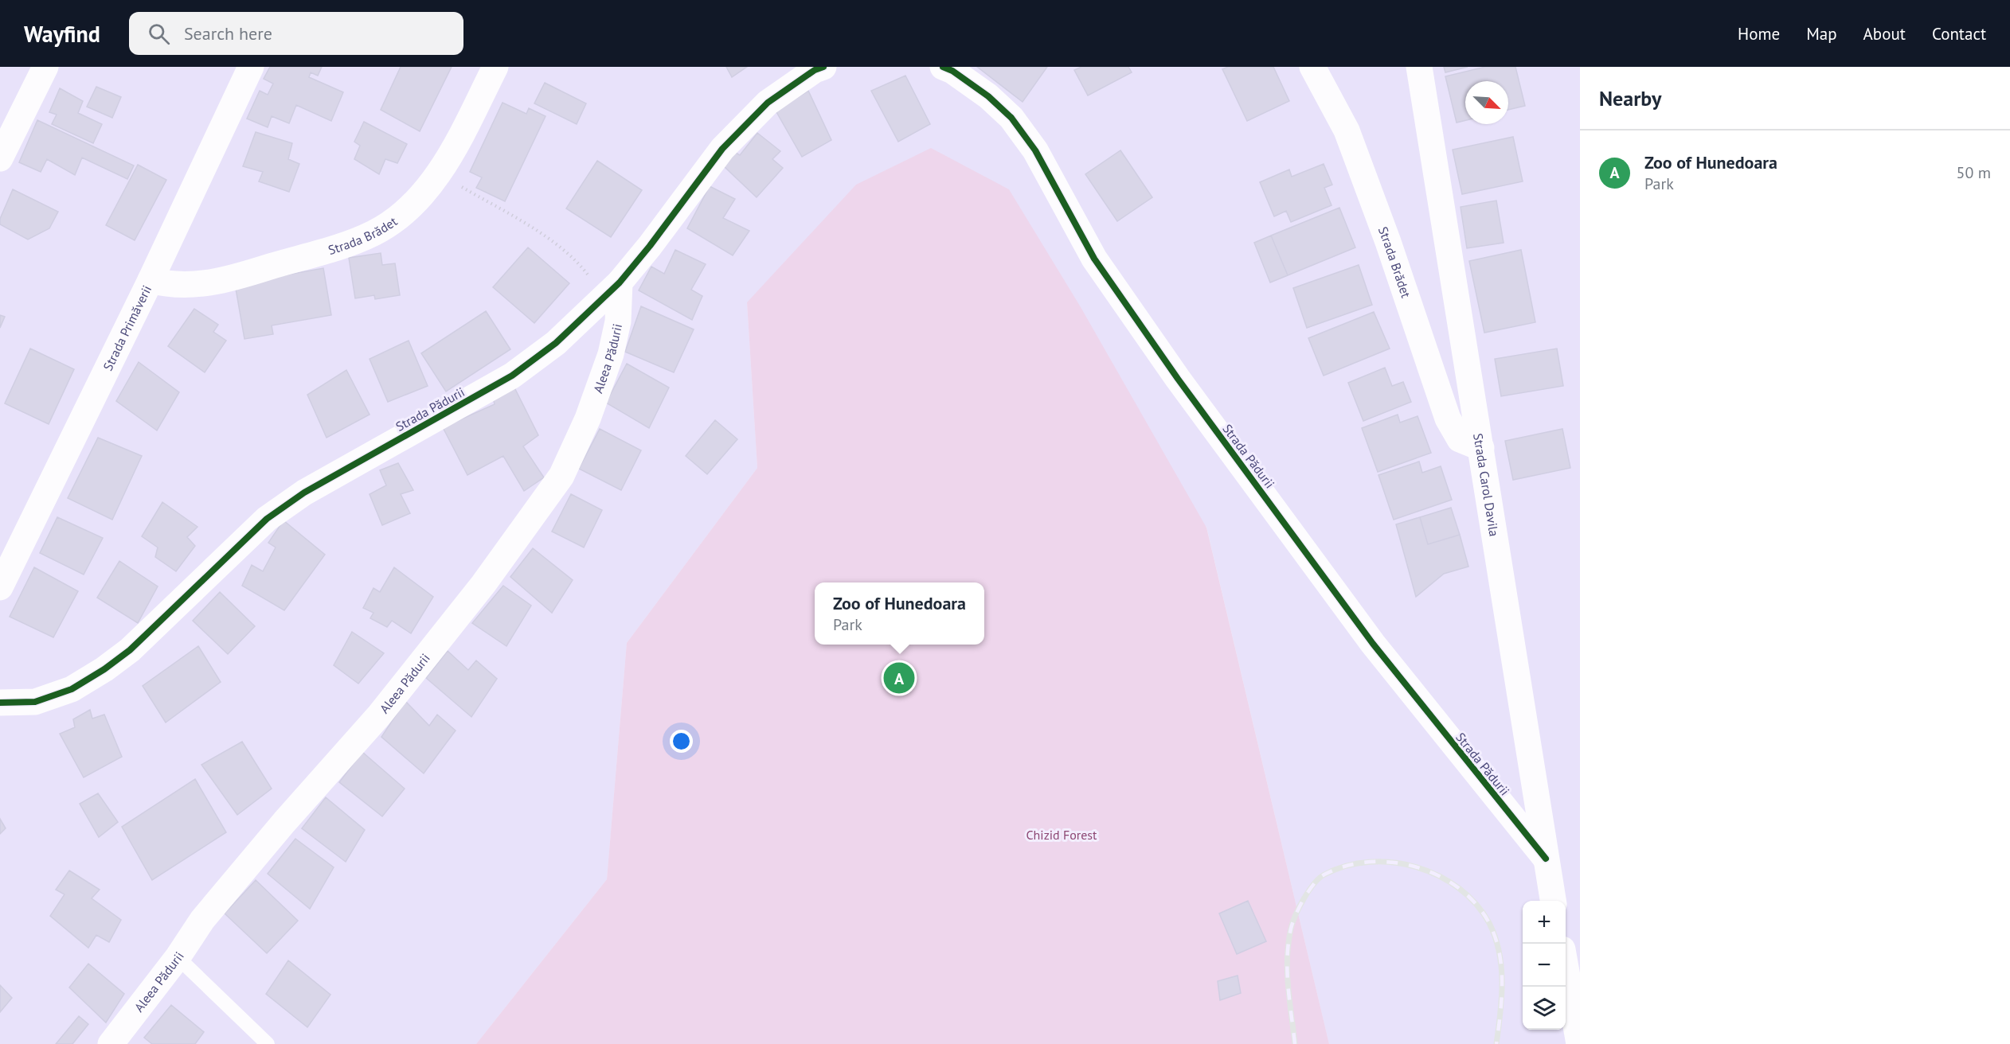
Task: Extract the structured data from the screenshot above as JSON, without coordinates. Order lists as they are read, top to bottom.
{
  "streets": {
    "street": [
      "Strada Brădet",
      "Strada Primăverii",
      "Aleea Pădurii",
      "Strada Pădurii",
      "Strada Carol Davila"
    ]
  },
  "crossings": [
    ["Strada Brădet", "Strada Primăverii"],
    ["Strada Brădet", "Strada Carol Davila"],
    ["Aleea Pădurii", "Strada Pădurii"],
    ["Strada Pădurii", "Strada Carol Davila"]
  ],
  "parks": ["Chizid Forest"],
  "north": "bottom right",
  "page": {
    "header": "Wayfind",
    "search": "Search here",
    "nav": [
      "Home",
      "Map",
      "About",
      "Contact"
    ],
    "heading": "Nearby",
    "list": [
      {
        "mark": "A",
        "name": "Zoo of Hunedoara",
        "note": "Park",
        "value": "50 m"
      }
    ],
    "popup": ["Zoo of Hunedoara", "Park"],
    "pins": "A",
    "map_buttons": ["+", "−"]
  }
}
